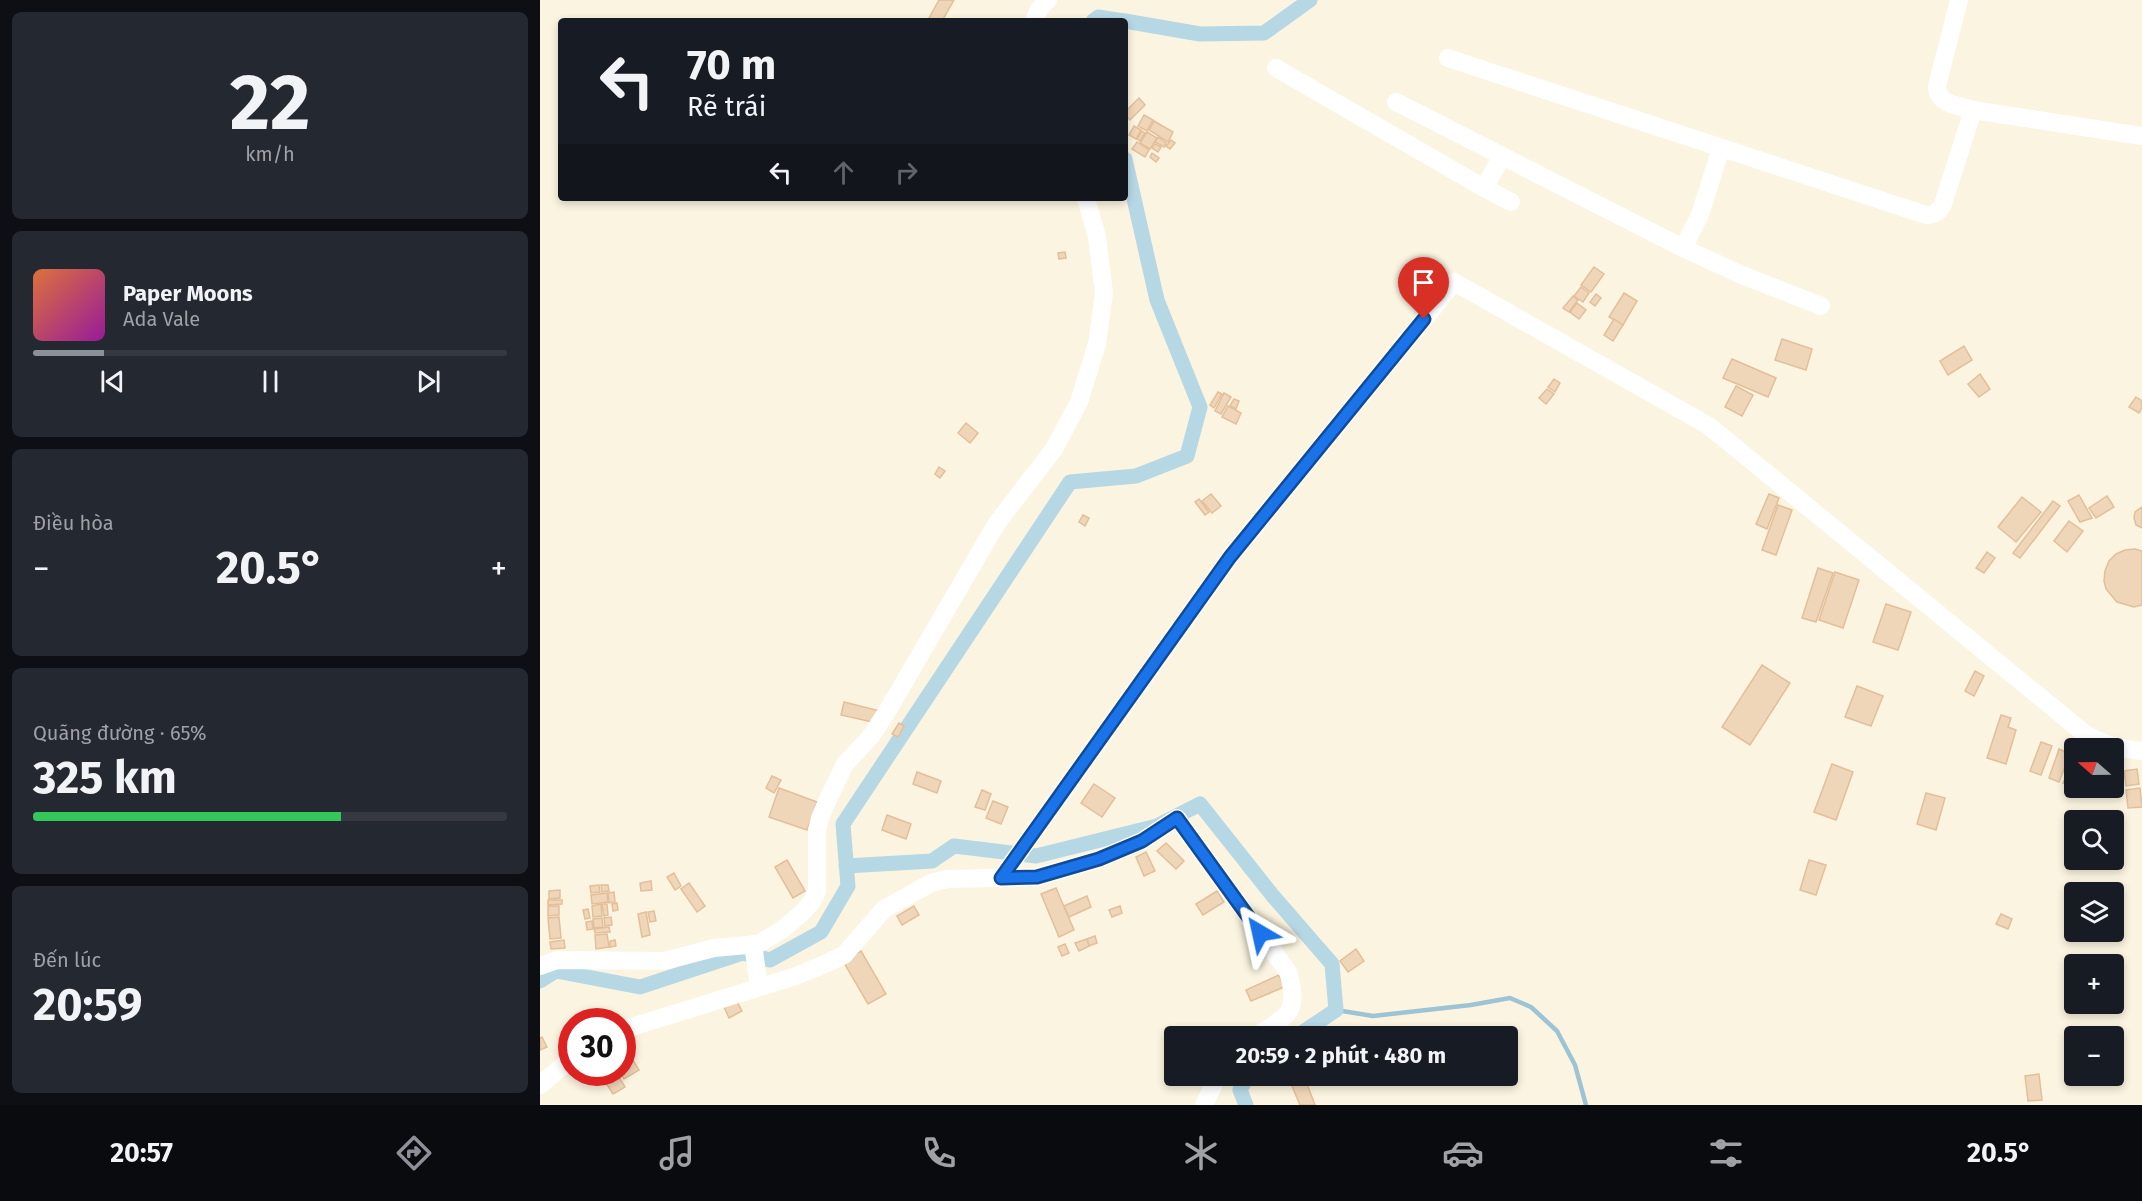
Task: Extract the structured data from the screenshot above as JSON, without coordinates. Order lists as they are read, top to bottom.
{
  "north": "left",
  "page": {
    "tile": [
      ["22", "km/h"],
      "Điều hòa",
      ["Quãng đường · 65%", "325 km"],
      ["Đến lúc", "20:59"]
    ],
    "turn": ["70 m", "Rẽ trái"],
    "song": ["Paper Moons", "Ada Vale"],
    "heat": ["−", "20.5°", "+"],
    "map_buttons": ["+", "−"],
    "limit": "30",
    "trip": "20:59 · 2 phút · 480 m",
    "tabs": ["20:57", "20.5°"]
  }
}
